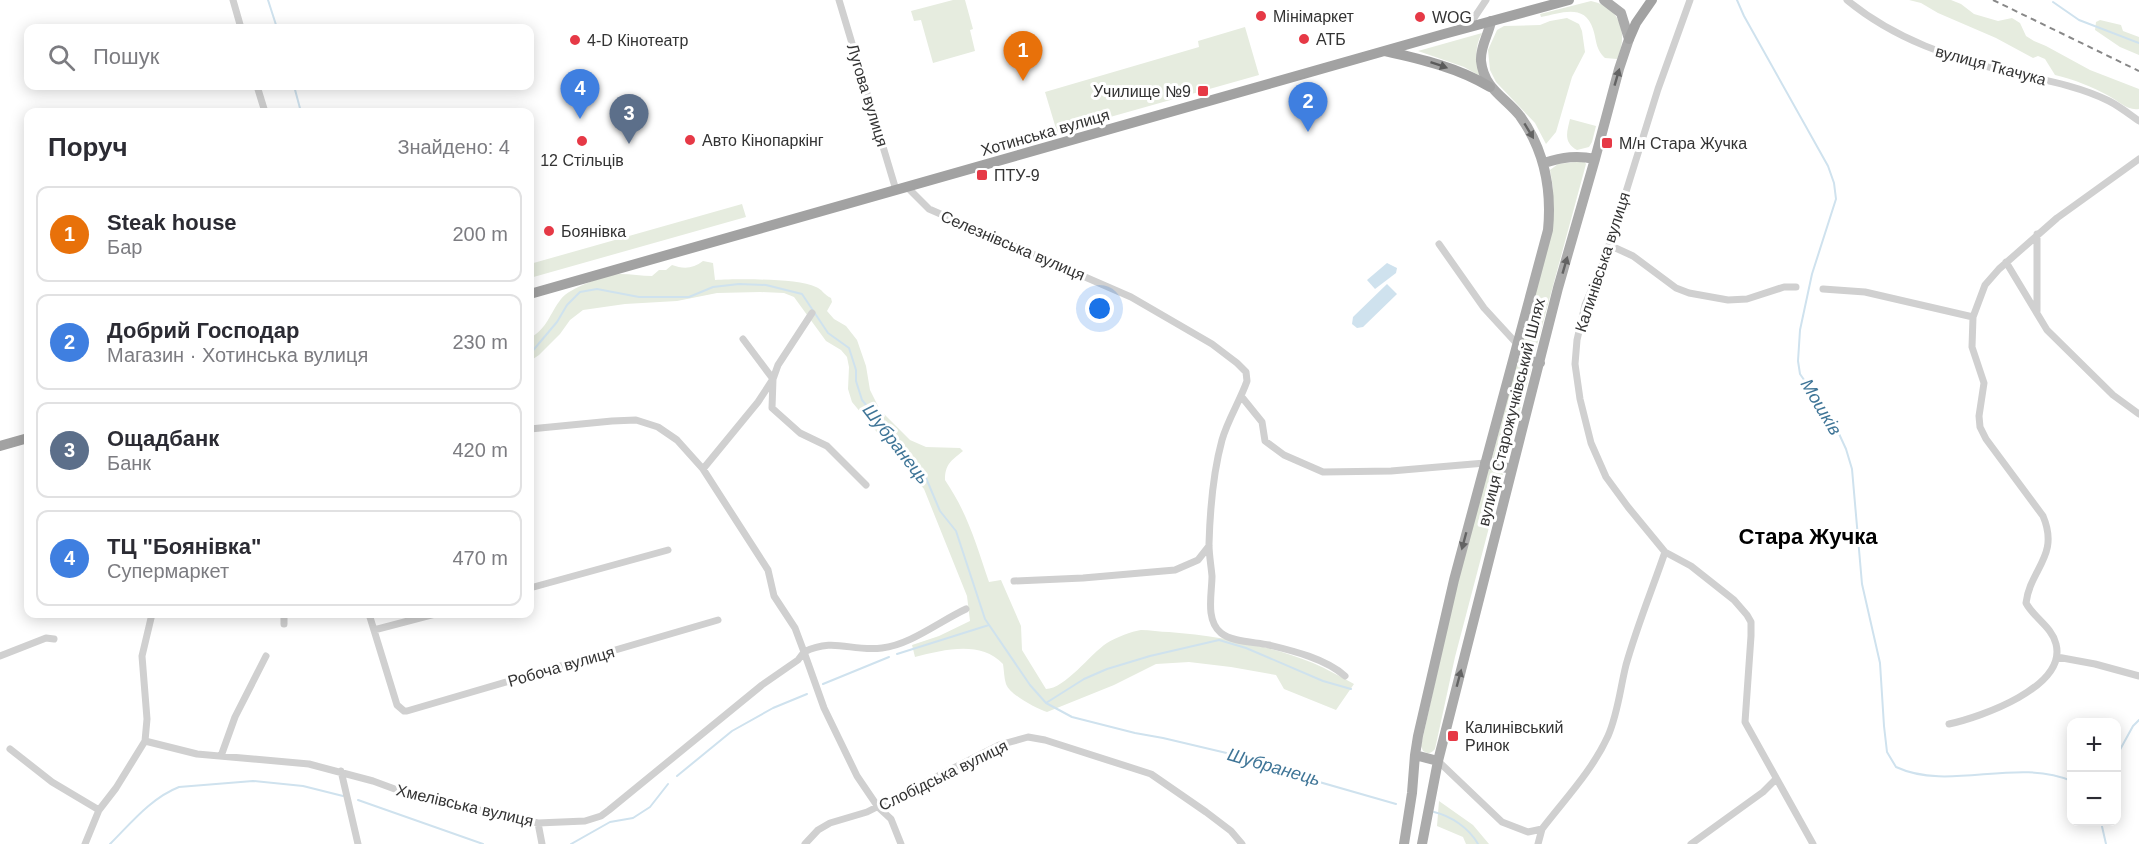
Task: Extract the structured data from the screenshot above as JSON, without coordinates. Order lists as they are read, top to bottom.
{
  "streets": {
    "highway": ["Хотинська вулиця"],
    "main road": ["вулиця Старожучківський Шлях"],
    "street": [
      "вулиця Ткачука",
      "Лугова вулиця",
      "Селезнівська вулиця",
      "Калинівська вулиця",
      "Робоча вулиця",
      "Слобідська вулиця",
      "Хмелівська вулиця"
    ]
  },
  "crossings": [
    ["Лугова вулиця", "Хотинська вулиця"],
    ["Лугова вулиця", "Селезнівська вулиця"],
    ["Хотинська вулиця", "Селезнівська вулиця"],
    ["Хотинська вулиця", "вулиця Старожучківський Шлях"]
  ],
  "districts": ["Стара Жучка"],
  "water": ["Мошків", "Шубранець"],
  "places": {
    "other": [
      "Мінімаркет",
      "WOG",
      "АТБ",
      "4-D Кінотеатр",
      "Авто Кінопаркінг",
      "12 Стільців",
      "Боянівка"
    ],
    "transit": [
      "Училище №9",
      "М/н Стара Жучка",
      "ПТУ-9",
      "Калинівський Ринок"
    ]
  },
  "page": {
    "search": "Пошук",
    "pins": [
      "1",
      "4",
      "2",
      "3"
    ],
    "heading": ["Поруч", "Знайдено: 4"],
    "list": [
      {
        "mark": "1",
        "name": "Steak house",
        "note": "Бар",
        "value": "200 m"
      },
      {
        "mark": "2",
        "name": "Добрий Господар",
        "note": "Магазин · Хотинська вулиця",
        "value": "230 m"
      },
      {
        "mark": "3",
        "name": "Ощадбанк",
        "note": "Банк",
        "value": "420 m"
      },
      {
        "mark": "4",
        "name": "ТЦ \"Боянівка\"",
        "note": "Супермаркет",
        "value": "470 m"
      }
    ],
    "map_buttons": ["+", "−"]
  }
}
